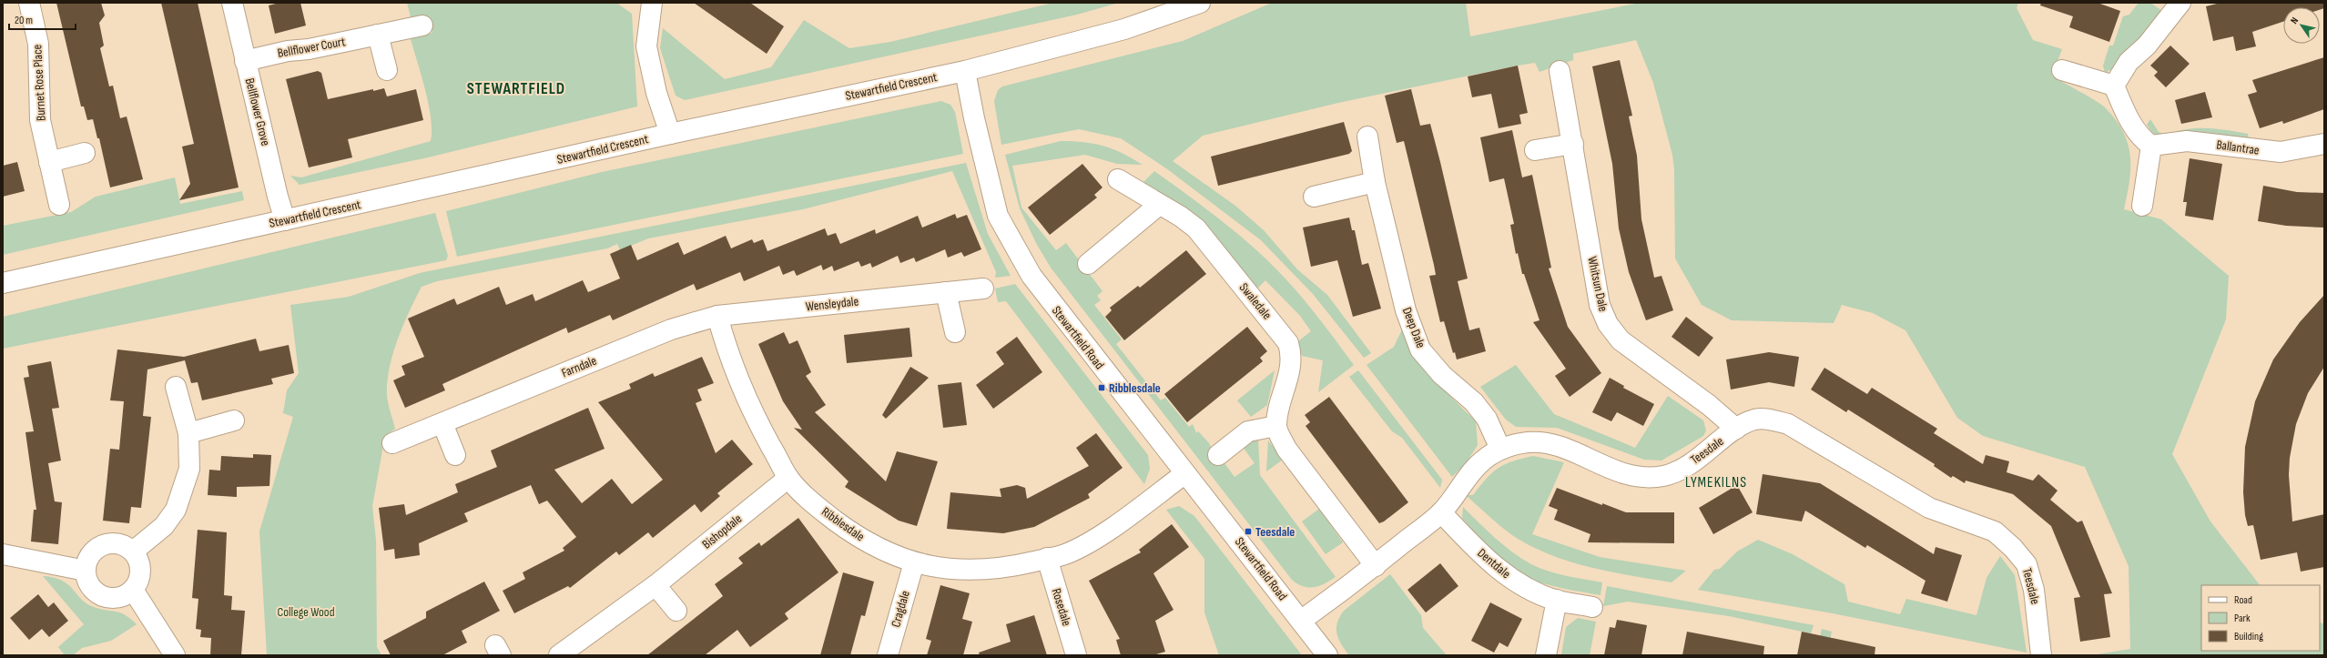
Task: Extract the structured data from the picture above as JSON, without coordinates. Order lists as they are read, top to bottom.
{
  "streets": {
    "street": [
      "Bellflower Court",
      "Burnet Rose Place",
      "Stewartfield Crescent",
      "Bellflower Grove",
      "Ballantrae",
      "Whitsun Dale",
      "Swaledale",
      "Wensleydale",
      "Deep Dale",
      "Stewartfield Road",
      "Farndale",
      "Teesdale",
      "Ribblesdale",
      "Bishopdale",
      "Dentdale",
      "Rosedale",
      "Cragdale"
    ]
  },
  "crossings": [
    ["Bellflower Court", "Bellflower Grove"],
    ["Stewartfield Crescent", "Bellflower Grove"],
    ["Stewartfield Crescent", "Stewartfield Road"],
    ["Whitsun Dale", "Teesdale"],
    ["Wensleydale", "Farndale"],
    ["Wensleydale", "Ribblesdale"],
    ["Deep Dale", "Teesdale"],
    ["Stewartfield Road", "Teesdale"],
    ["Stewartfield Road", "Ribblesdale"],
    ["Farndale", "Ribblesdale"],
    ["Teesdale", "Dentdale"],
    ["Ribblesdale", "Bishopdale"],
    ["Ribblesdale", "Rosedale"],
    ["Ribblesdale", "Cragdale"]
  ],
  "districts": ["STEWARTFIELD", "LYMEKILNS"],
  "parks": ["College Wood"],
  "places": {
    "transit": ["Ribblesdale", "Teesdale"]
  },
  "legend": ["Road", "Park", "Building"],
  "scale_bar": "20 m",
  "north": "top left"
}
